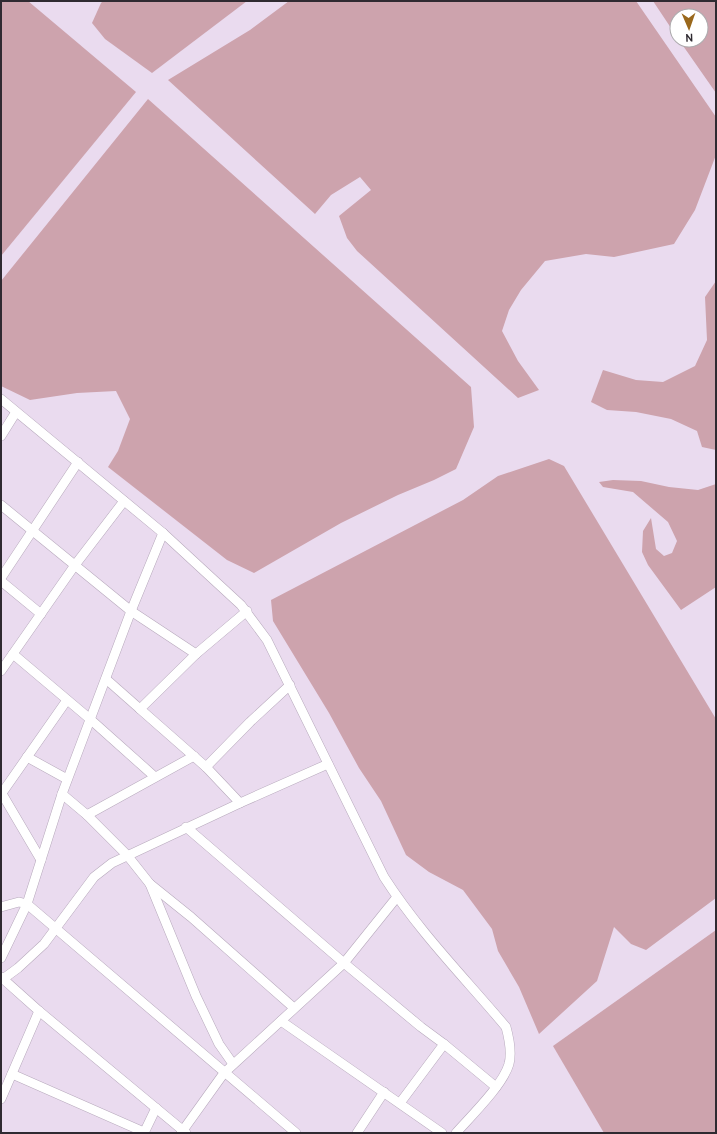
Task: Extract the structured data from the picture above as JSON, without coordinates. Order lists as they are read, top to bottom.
{
  "north": "bottom"
}
